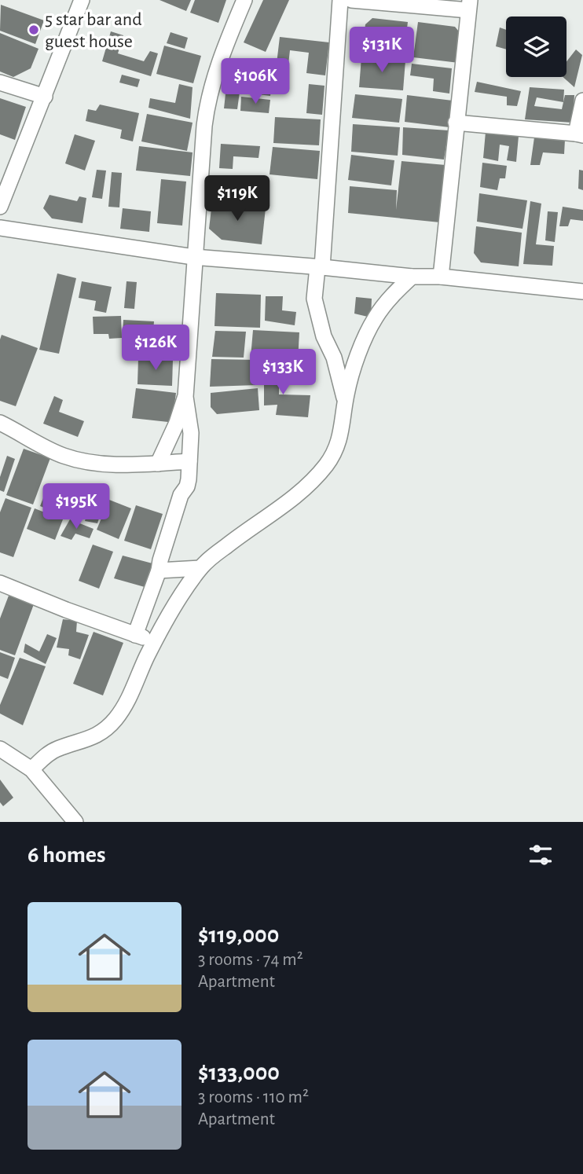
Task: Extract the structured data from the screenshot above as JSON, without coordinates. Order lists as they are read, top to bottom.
{
  "places": ["5 star bar and guest house"],
  "page": {
    "price": [
      "$131K",
      "$106K",
      "$119K",
      "$126K",
      "$133K",
      "$195K"
    ],
    "heading": "6 homes",
    "list": [
      {
        "name": "$119,000",
        "note": "3 rooms · 74 m² · Apartment"
      },
      {
        "name": "$133,000",
        "note": "3 rooms · 110 m² · Apartment"
      }
    ]
  }
}
